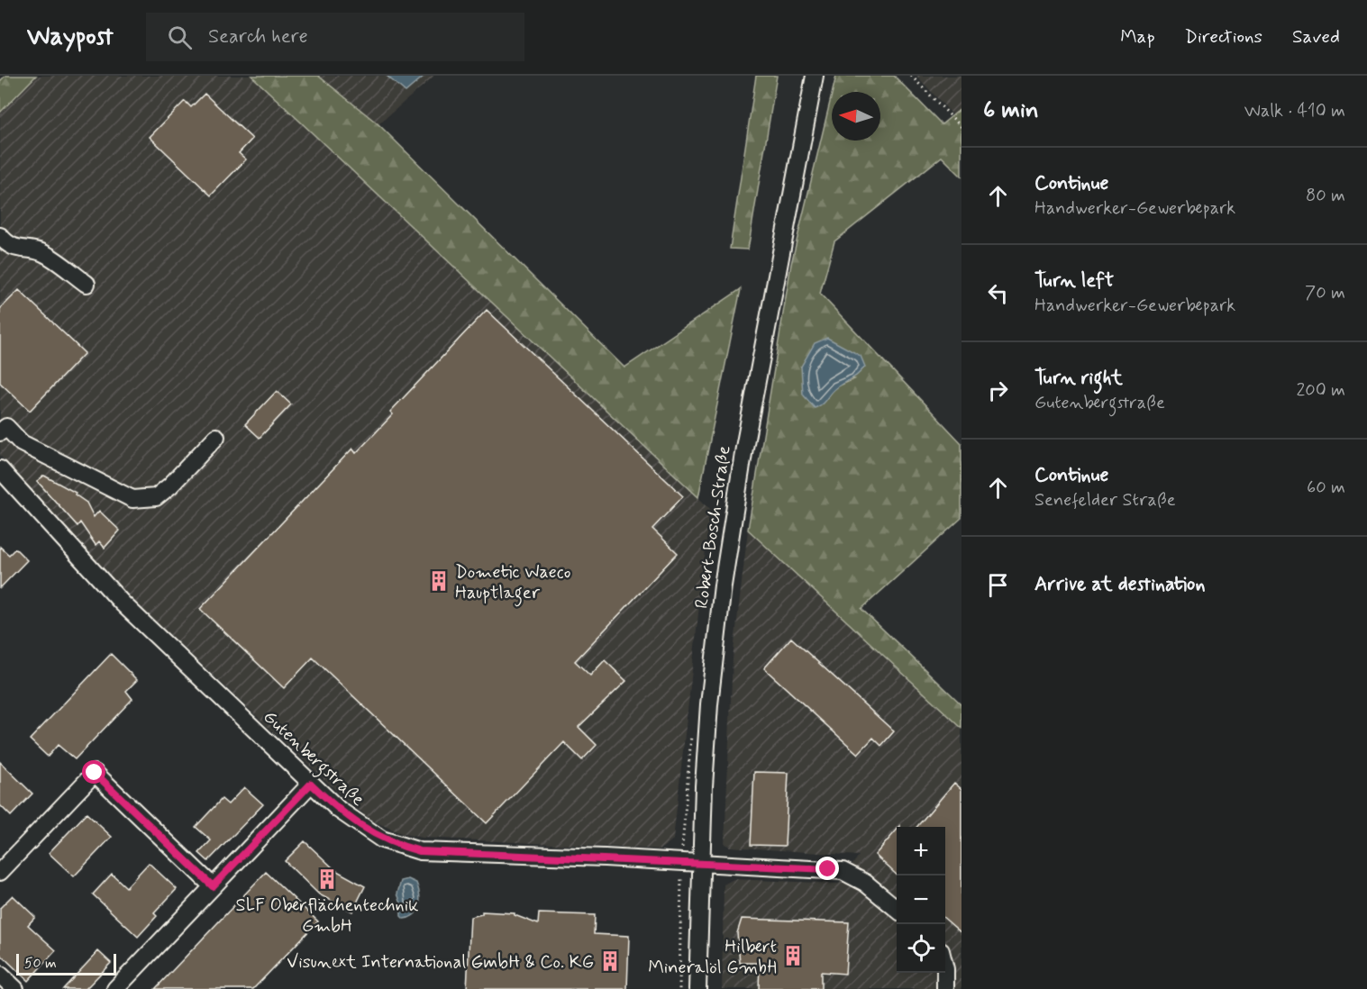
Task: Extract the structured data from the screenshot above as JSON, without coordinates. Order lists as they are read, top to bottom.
{
  "streets": {
    "street": ["Robert-Bosch-Straße", "Gutenbergstraße"]
  },
  "crossings": [
    ["Robert-Bosch-Straße", "Gutenbergstraße"]
  ],
  "places": {
    "building": [
      "Dometic Waeco Hauptlager",
      "SLF Oberflächentechnik GmbH",
      "Hilbert Mineralöl GmbH",
      "Visunext International GmbH & Co. KG"
    ]
  },
  "scale_bar": "50 m",
  "north": "left",
  "page": {
    "header": "Waypost",
    "search": "Search here",
    "nav": ["Map", "Directions", "Saved"],
    "heading": ["6 min", "Walk · 410 m"],
    "list": [
      ["Continue", "Handwerker-Gewerbepark", "80 m"],
      ["Turn left", "Handwerker-Gewerbepark", "70 m"],
      ["Turn right", "Gutenbergstraße", "200 m"],
      ["Continue", "Senefelder Straße", "60 m"],
      "Arrive at destination"
    ],
    "map_buttons": ["+", "−"],
    "scale": "50 m"
  }
}
